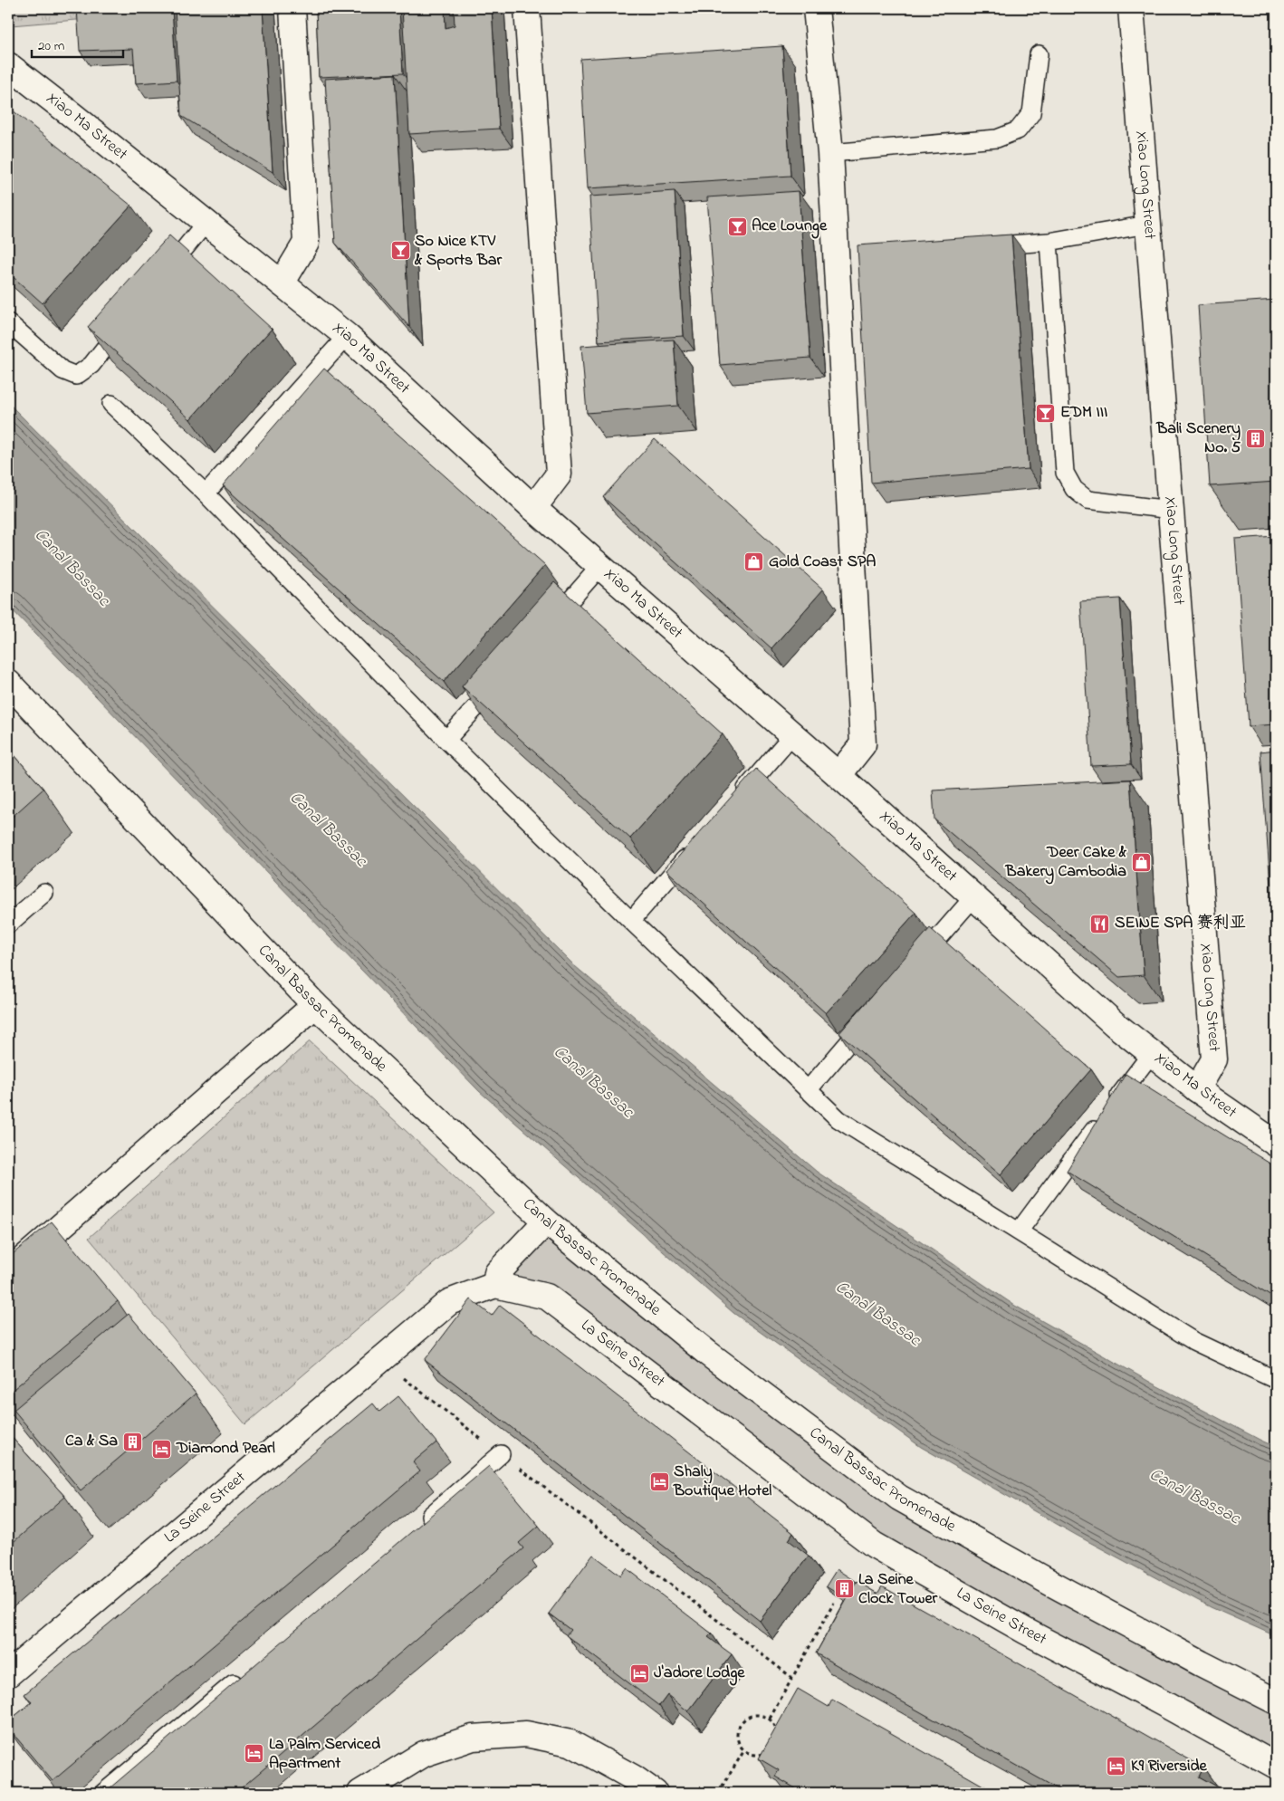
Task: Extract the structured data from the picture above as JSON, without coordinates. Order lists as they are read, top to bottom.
{
  "streets": {
    "street": [
      "Xiao Ma Street",
      "Xiao Long Street",
      "Canal Bassac Promenade",
      "La Seine Street"
    ]
  },
  "crossings": [
    ["Xiao Ma Street", "Xiao Long Street"]
  ],
  "water": ["Canal Bassac"],
  "places": {
    "bar": ["Ace Lounge", "So Nice KTV & Sports Bar", "EDM III"],
    "building": ["Bali Scenery No. 5", "Ca & Sa", "La Seine Clock Tower"],
    "shop": ["Gold Coast SPA", "Deer Cake & Bakery Cambodia"],
    "restaurant": ["SEINE SPA 赛利亚"],
    "hotel": [
      "Diamond Pearl",
      "Shaly Boutique Hotel",
      "J'adore Lodge",
      "La Palm Serviced Apartment",
      "K9 Riverside"
    ]
  },
  "scale_bar": "20 m"
}
